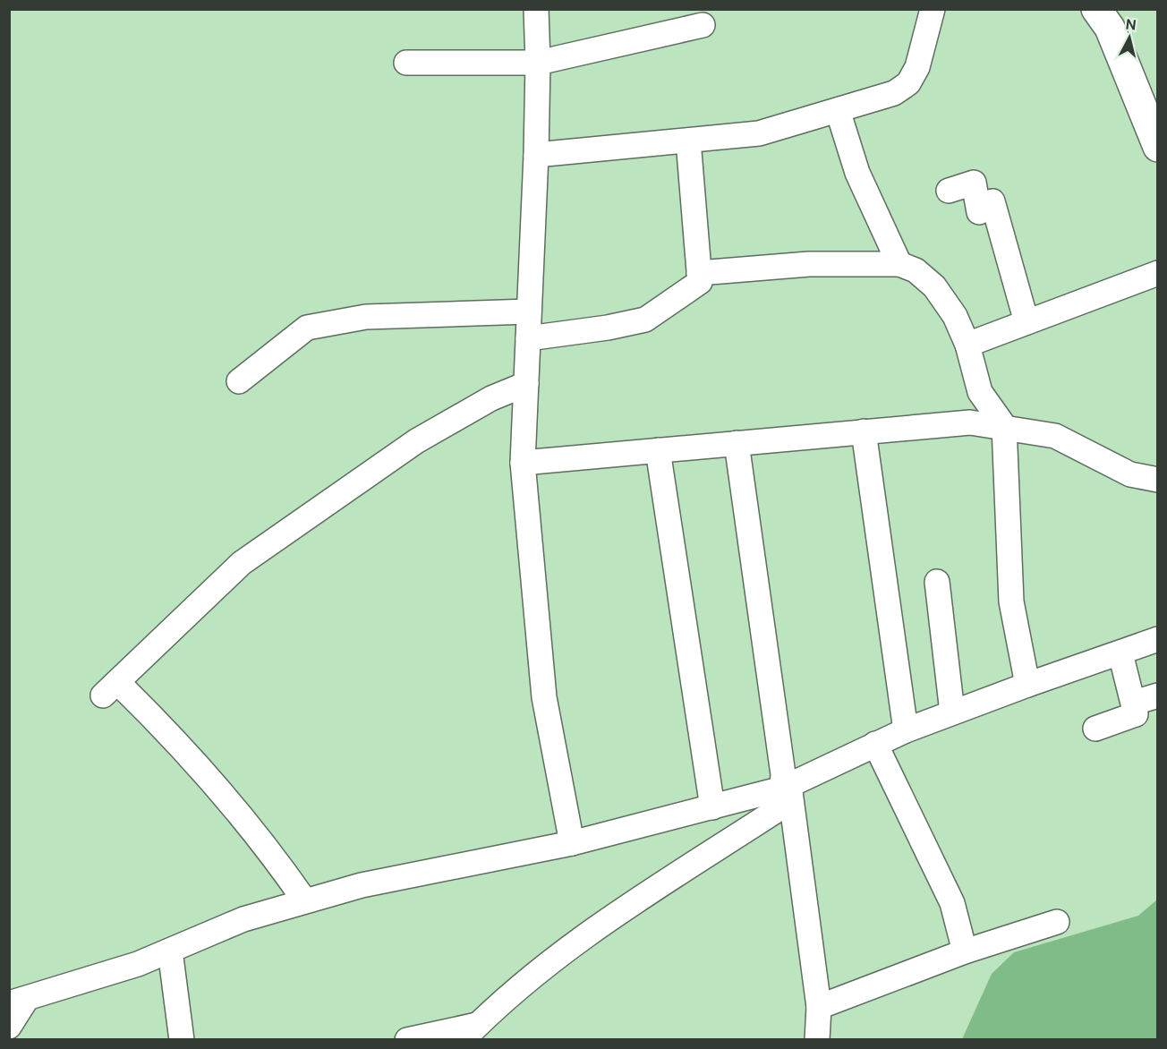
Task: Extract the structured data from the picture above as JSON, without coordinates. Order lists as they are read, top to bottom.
{
  "north": "top"
}
